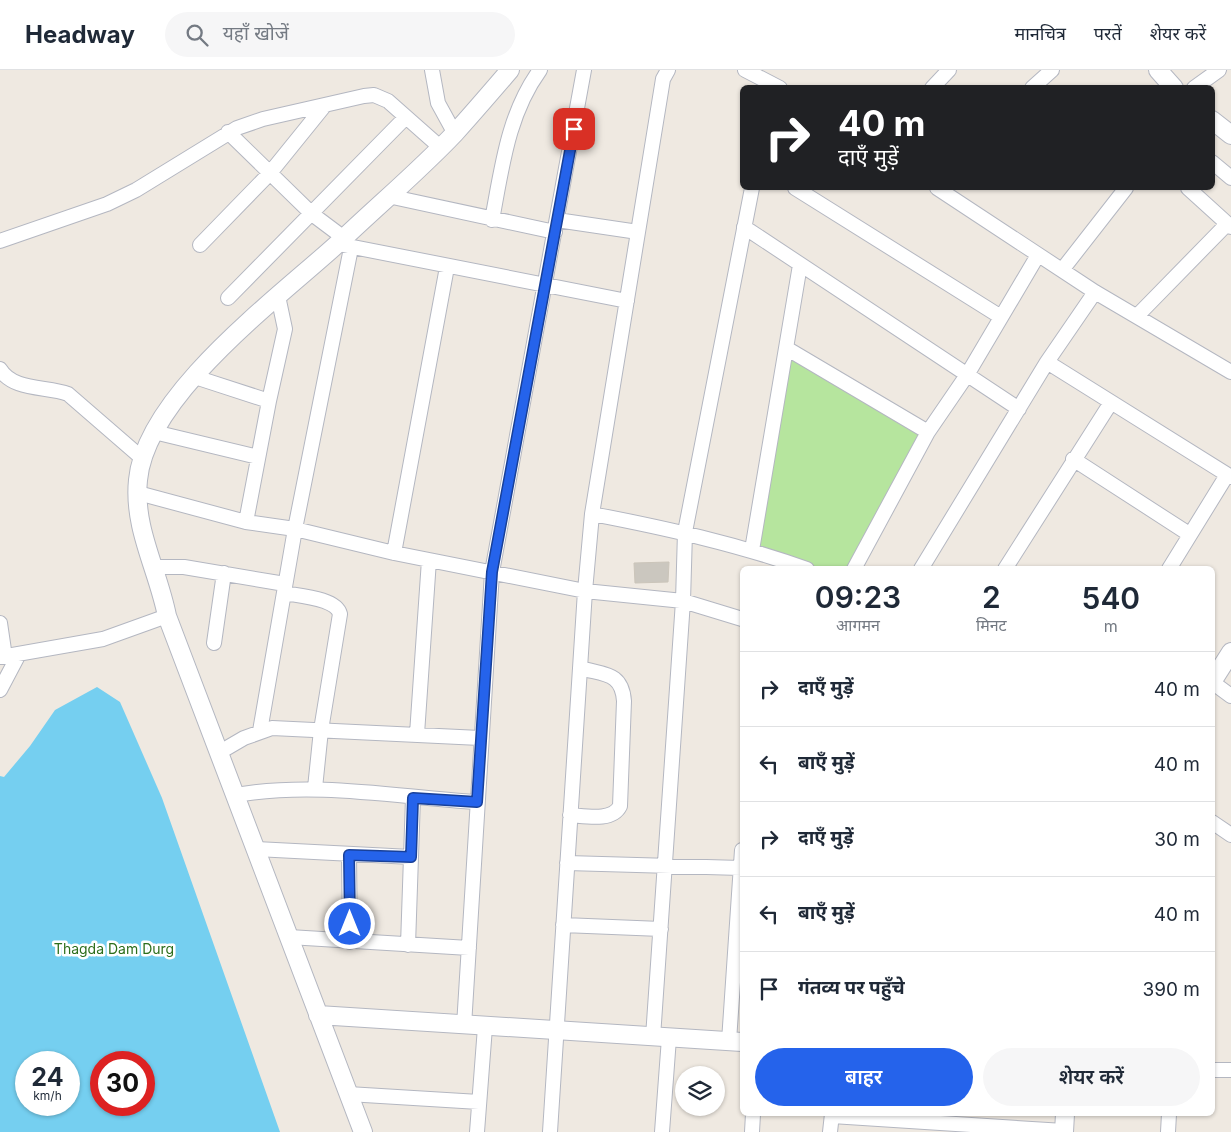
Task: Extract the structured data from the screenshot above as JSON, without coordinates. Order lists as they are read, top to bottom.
{
  "parks": ["Thagda Dam Durg"],
  "page": {
    "header": "Headway",
    "search": "यहाँ खोजें",
    "nav": ["मानचित्र", "परतें", "शेयर करें"],
    "turn": ["40 m", "दाएँ मुड़ें"],
    "eta": [
      "09:23",
      "आगमन",
      "2",
      "मिनट",
      "540",
      "m"
    ],
    "list": [
      {
        "name": "दाएँ मुड़ें",
        "value": "40 m"
      },
      {
        "name": "बाएँ मुड़ें",
        "value": "40 m"
      },
      {
        "name": "दाएँ मुड़ें",
        "value": "30 m"
      },
      {
        "name": "बाएँ मुड़ें",
        "value": "40 m"
      },
      {
        "name": "गंतव्य पर पहुँचे",
        "value": "390 m"
      }
    ],
    "buttons": ["बाहर", "शेयर करें"],
    "speed": "24 km/h",
    "limit": "30"
  }
}
